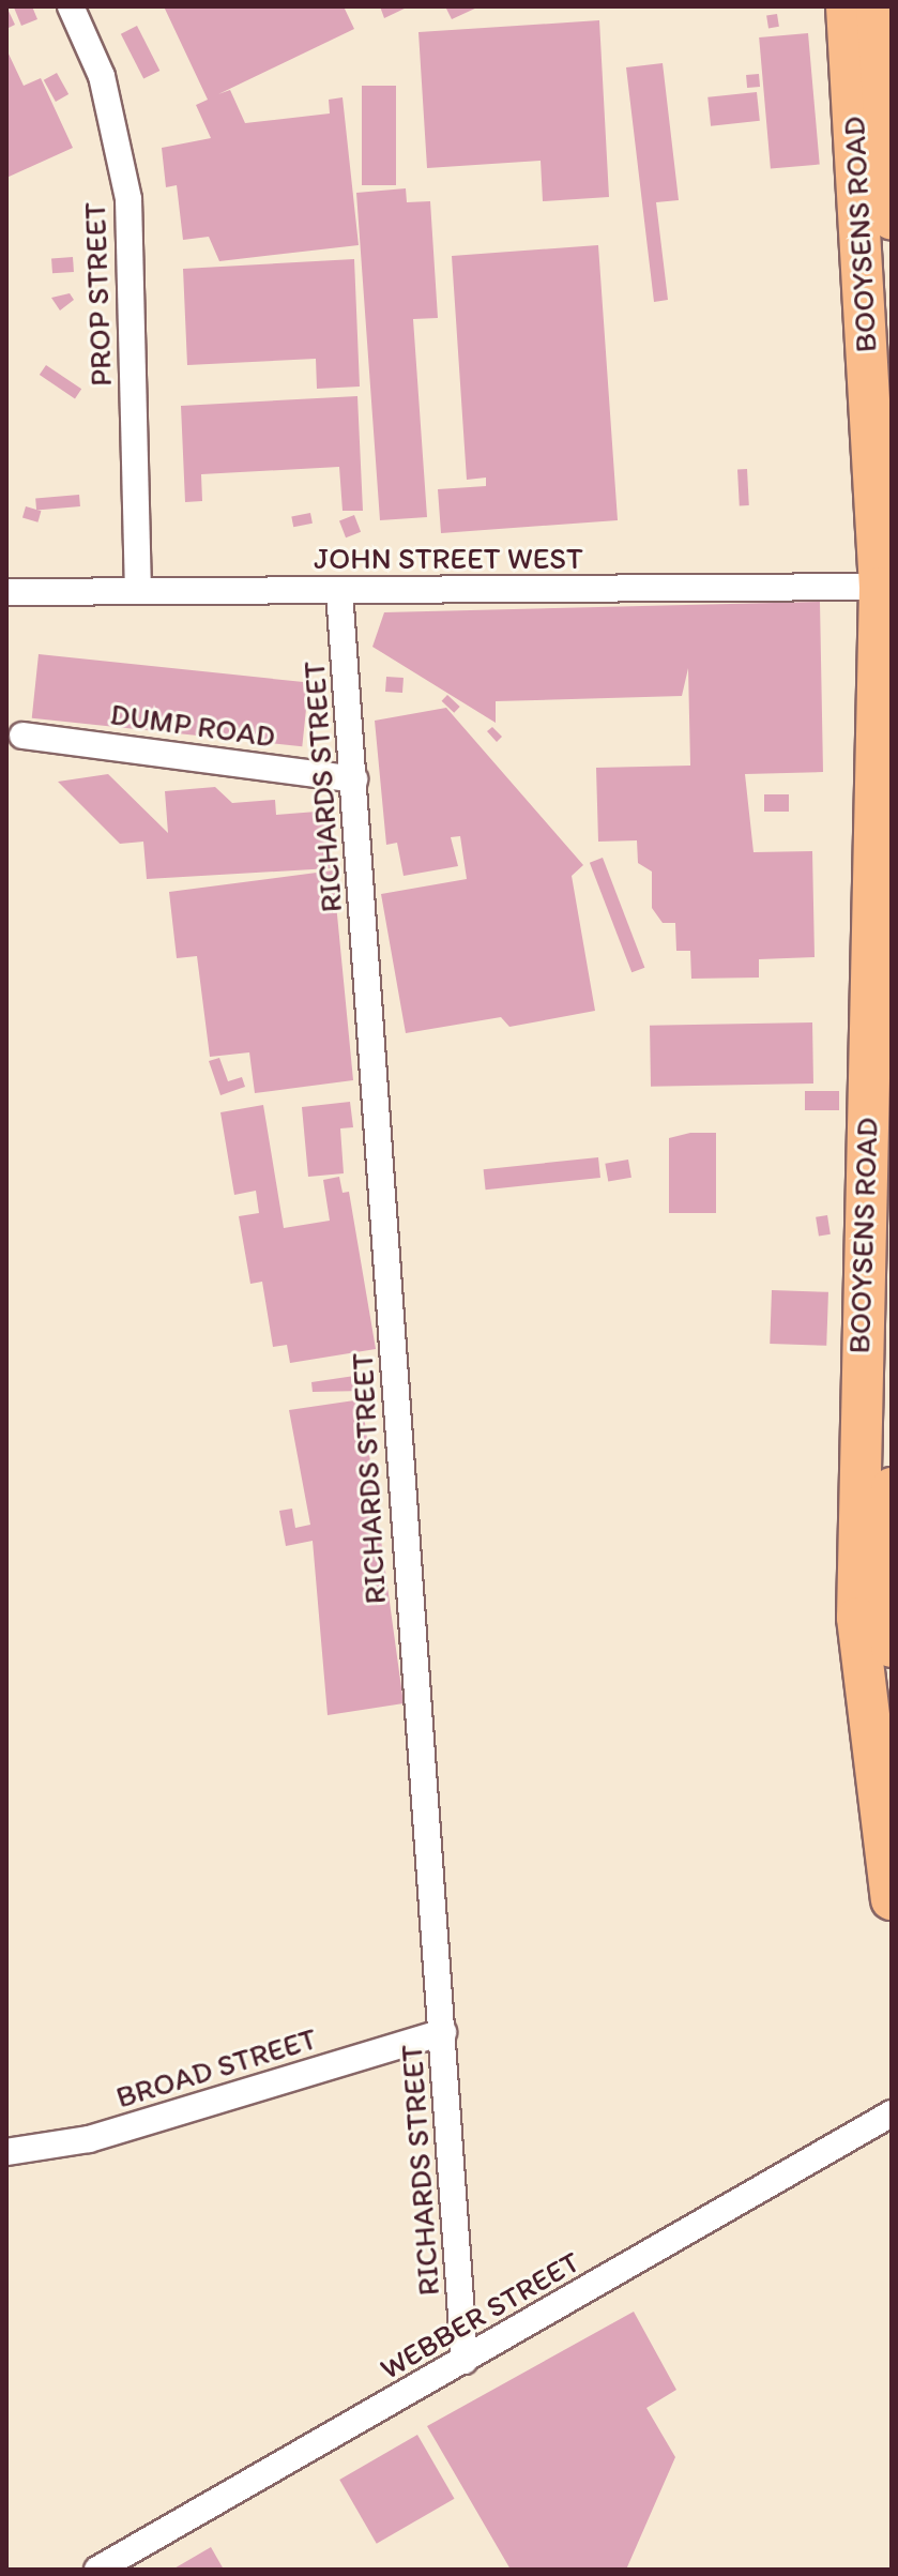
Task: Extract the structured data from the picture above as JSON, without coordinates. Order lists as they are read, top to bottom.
{
  "streets": {
    "main road": ["BOOYSENS ROAD"],
    "street": [
      "PROP STREET",
      "JOHN STREET WEST",
      "DUMP ROAD",
      "RICHARDS STREET",
      "BROAD STREET",
      "WEBBER STREET"
    ]
  },
  "crossings": [
    ["BOOYSENS ROAD", "JOHN STREET WEST"],
    ["PROP STREET", "JOHN STREET WEST"],
    ["JOHN STREET WEST", "RICHARDS STREET"],
    ["DUMP ROAD", "RICHARDS STREET"],
    ["RICHARDS STREET", "BROAD STREET"],
    ["RICHARDS STREET", "WEBBER STREET"]
  ]
}
